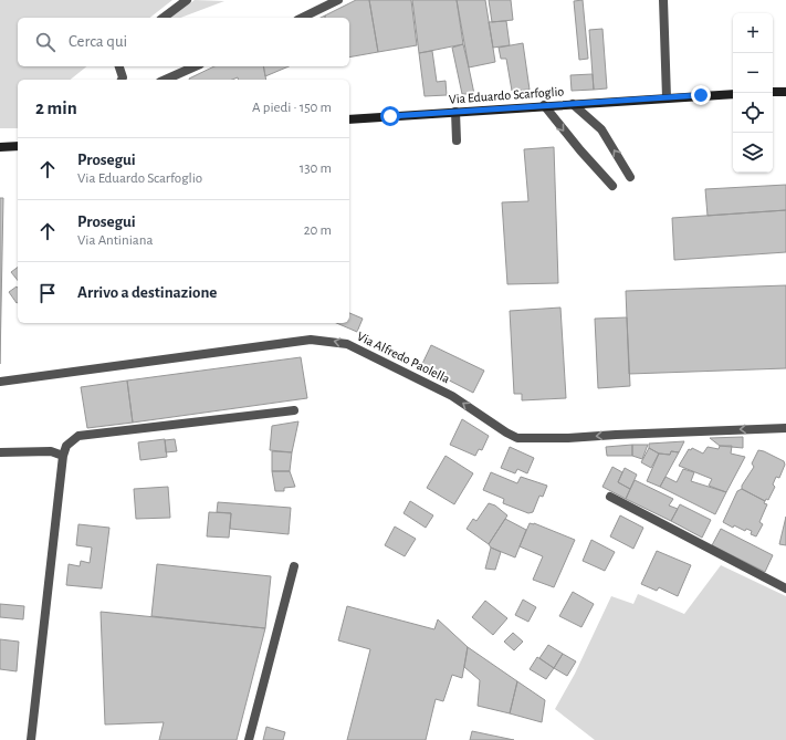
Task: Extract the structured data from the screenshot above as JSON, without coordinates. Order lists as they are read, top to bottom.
{
  "streets": {
    "street": ["Via Eduardo Scarfoglio", "Via Alfredo Paolella"]
  },
  "page": {
    "map_buttons": ["+", "−"],
    "search": "Cerca qui",
    "heading": ["2 min", "A piedi · 150 m"],
    "list": [
      ["Prosegui", "Via Eduardo Scarfoglio", "130 m"],
      ["Prosegui", "Via Antiniana", "20 m"],
      "Arrivo a destinazione"
    ]
  }
}
